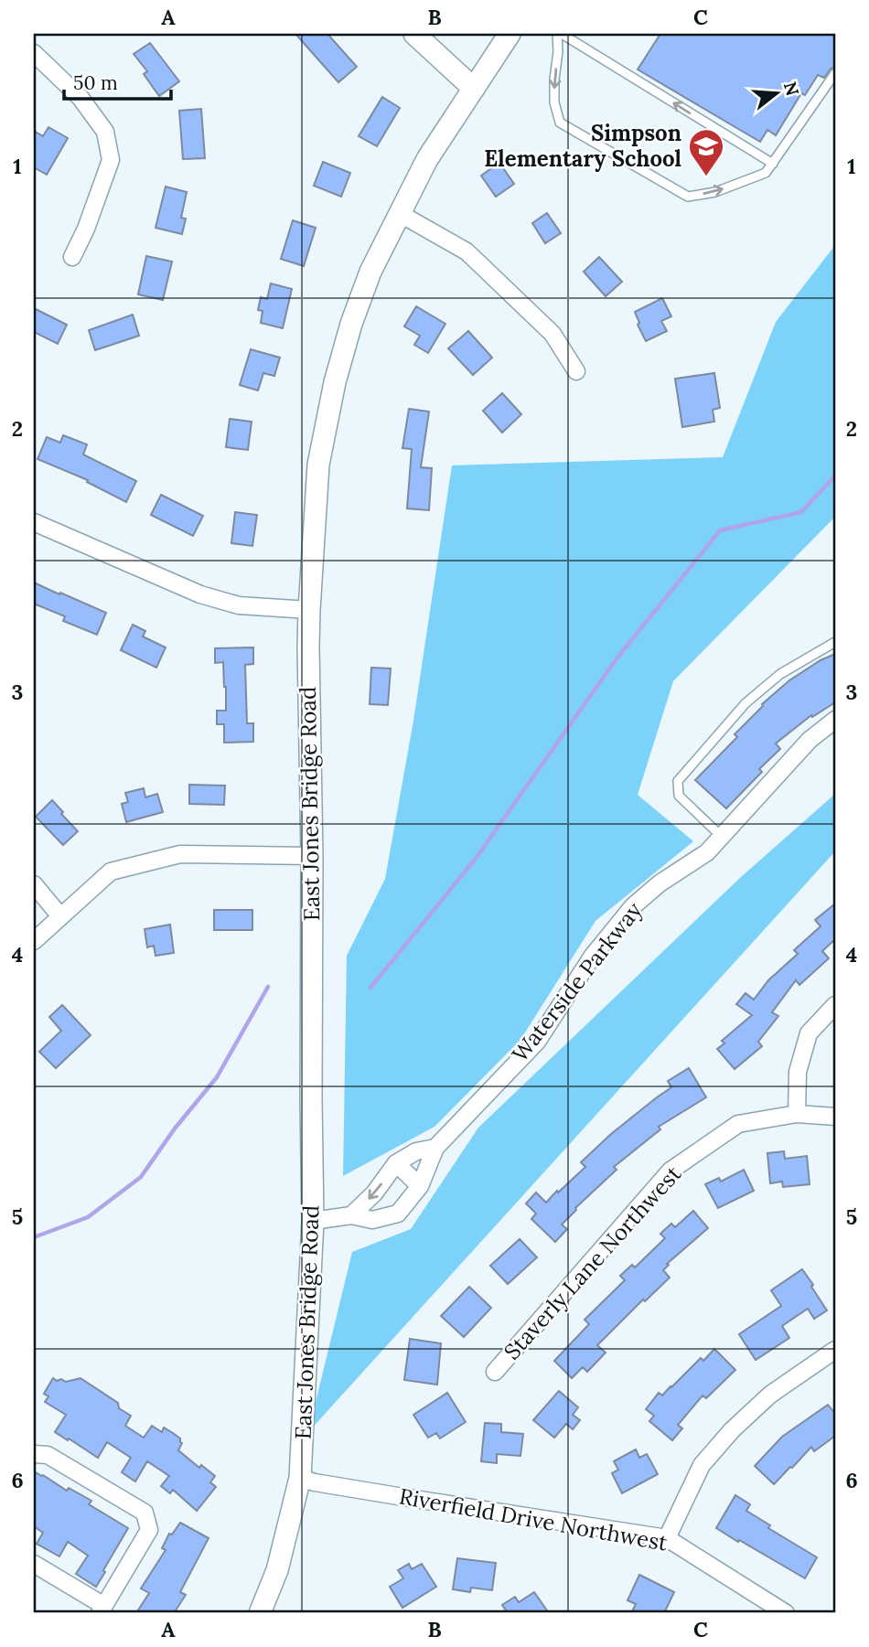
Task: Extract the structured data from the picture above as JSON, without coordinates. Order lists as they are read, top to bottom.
{
  "streets": {
    "street": [
      "East Jones Bridge Road",
      "Waterside Parkway",
      "Staverly Lane Northwest",
      "Riverfield Drive Northwest"
    ]
  },
  "crossings": [
    ["East Jones Bridge Road", "Waterside Parkway"],
    ["East Jones Bridge Road", "Riverfield Drive Northwest"]
  ],
  "places": {
    "school or university": ["Simpson Elementary School"]
  },
  "scale_bar": "50 m",
  "north": "right",
  "grid": {
    "columns": ["A", "B", "C"],
    "rows": [
      "1",
      "2",
      "3",
      "4",
      "5",
      "6"
    ]
  }
}
